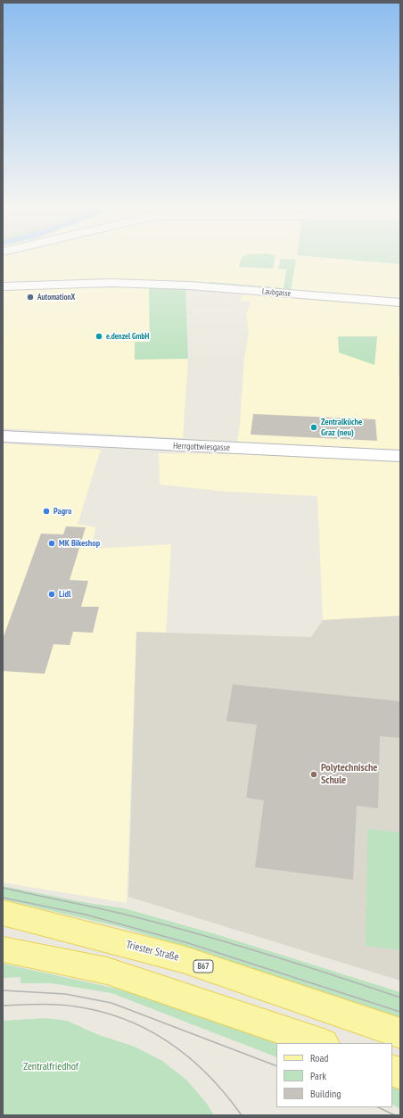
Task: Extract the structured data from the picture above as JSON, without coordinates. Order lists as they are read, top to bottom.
{
  "streets": {
    "main road": ["Herrgottwiesgasse", "Triester Straße", "B67"],
    "street": ["Laubgasse"]
  },
  "parks": ["Zentralfriedhof"],
  "places": [
    "AutomationX",
    "e.denzel GmbH",
    "Zentralküche Graz (neu)",
    "Pagro",
    "MK Bikeshop",
    "Lidl",
    "Polytechnische Schule"
  ],
  "legend": ["Road", "Park", "Building"]
}
